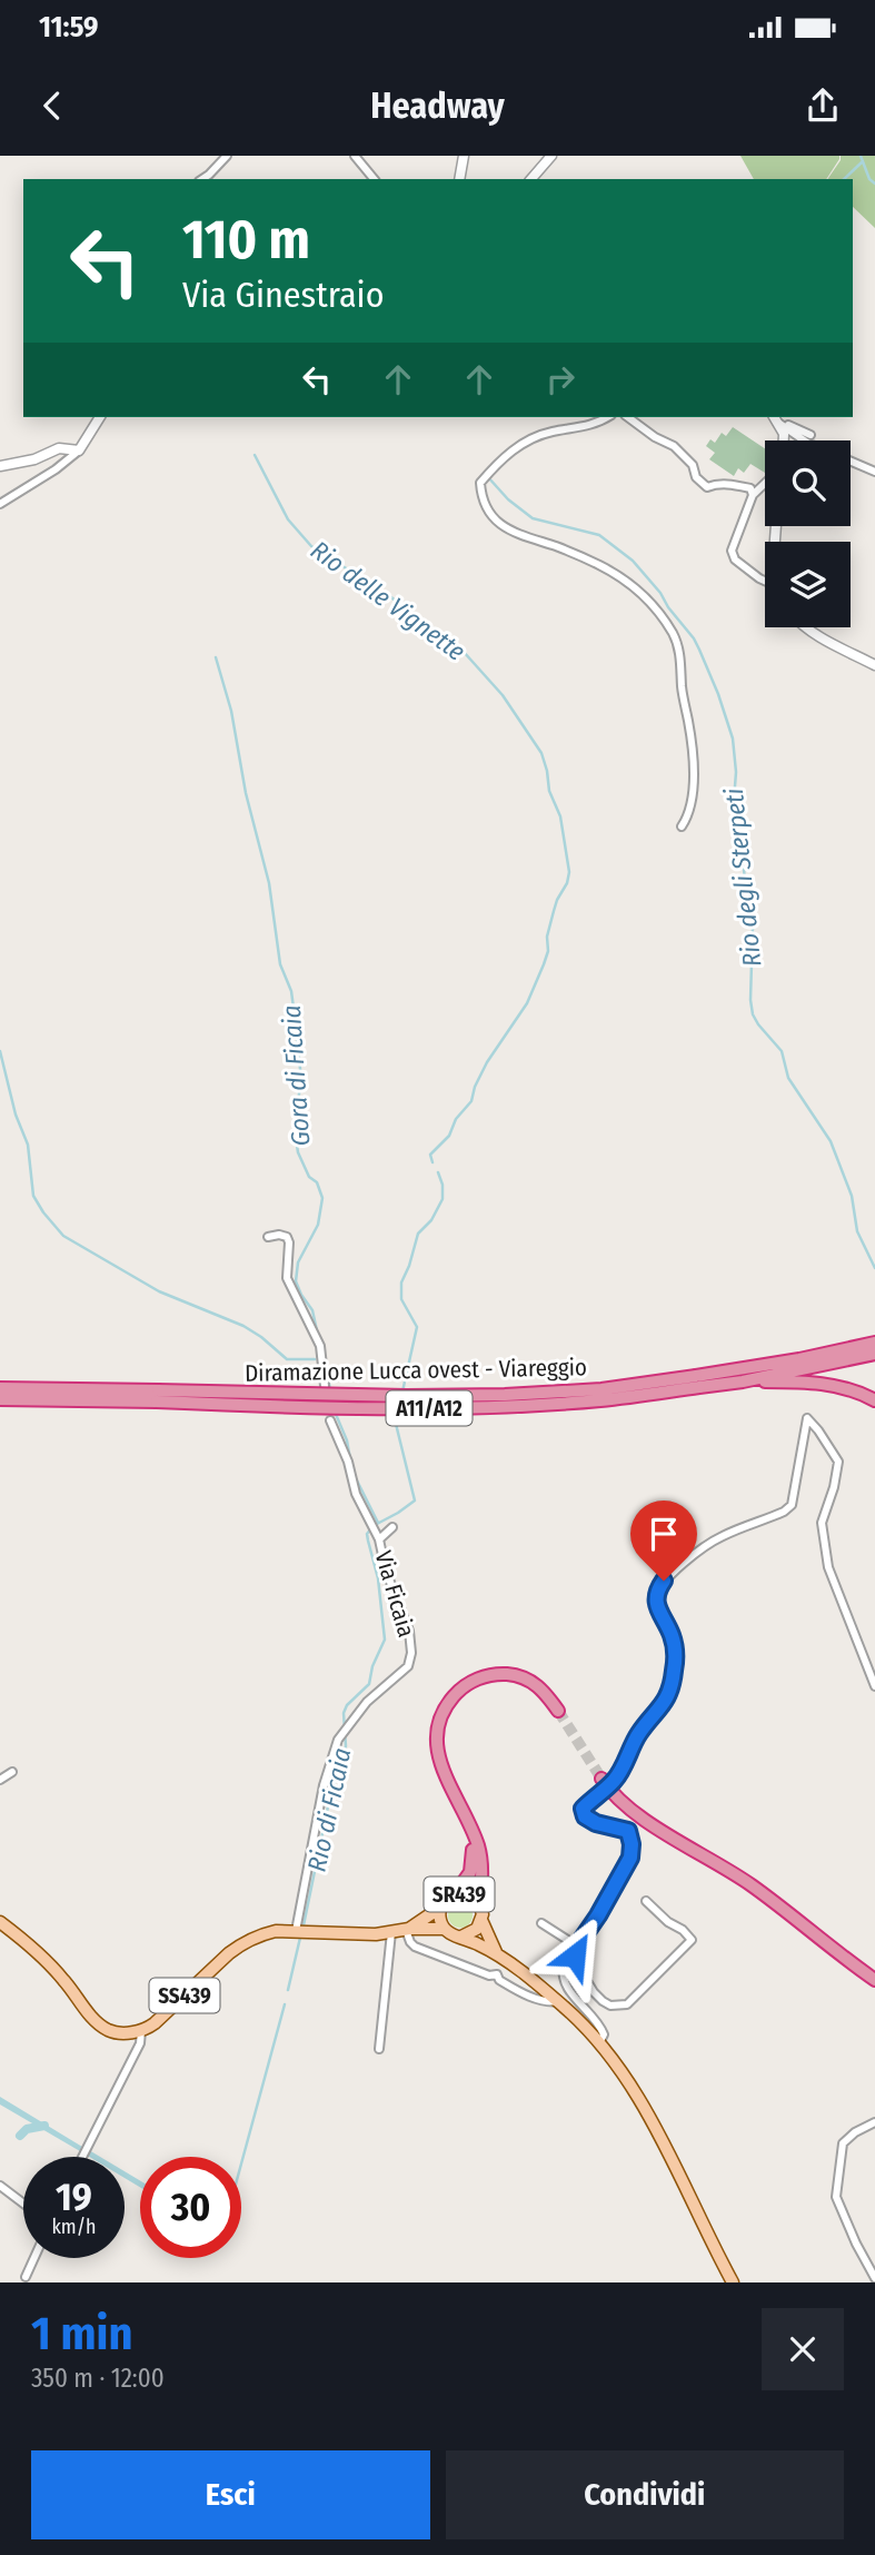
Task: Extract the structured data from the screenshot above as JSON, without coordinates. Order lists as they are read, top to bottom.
{
  "streets": {
    "highway": ["Diramazione Lucca ovest - Viareggio", "A11/A12"],
    "main road": ["SR439", "SS439"],
    "street": ["Via Ficaia"]
  },
  "crossings": [
    ["Via Ficaia", "SS439"],
    ["SR439", "SS439"]
  ],
  "water": [
    "Rio delle Vignette",
    "Rio degli Sterpeti",
    "Gora di Ficaia",
    "Rio di Ficaia"
  ],
  "page": {
    "status": "11:59",
    "header": "Headway",
    "turn": ["110 m", "Via Ginestraio"],
    "speed": "19 km/h",
    "limit": "30",
    "heading": ["1 min", "350 m · 12:00"],
    "buttons": ["Esci", "Condividi"]
  }
}
